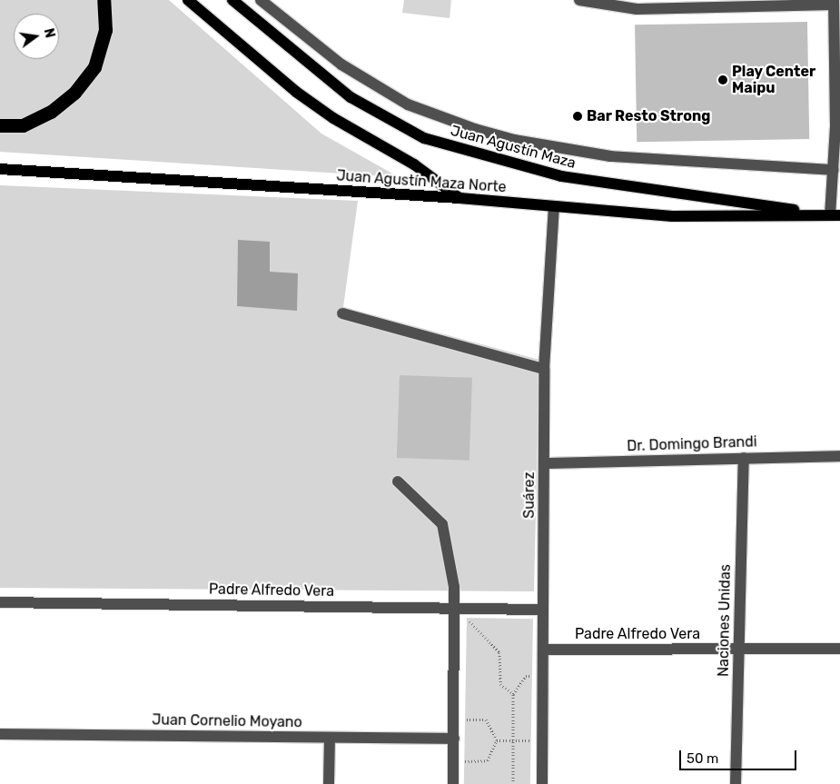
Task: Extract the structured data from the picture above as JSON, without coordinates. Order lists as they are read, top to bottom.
{
  "streets": {
    "main road": ["Juan Agustín Maza", "Juan Agustín Maza Norte"],
    "street": [
      "Dr. Domingo Brandi",
      "Suárez",
      "Padre Alfredo Vera",
      "Naciones Unidas",
      "Juan Cornelio Moyano"
    ]
  },
  "crossings": [
    ["Juan Agustín Maza", "Juan Agustín Maza Norte"],
    ["Juan Agustín Maza Norte", "Suárez"],
    ["Dr. Domingo Brandi", "Suárez"],
    ["Dr. Domingo Brandi", "Naciones Unidas"],
    ["Suárez", "Padre Alfredo Vera"],
    ["Padre Alfredo Vera", "Naciones Unidas"]
  ],
  "places": ["Play Center Maipu", "Bar Resto Strong"],
  "scale_bar": "50 m",
  "north": "right"
}
